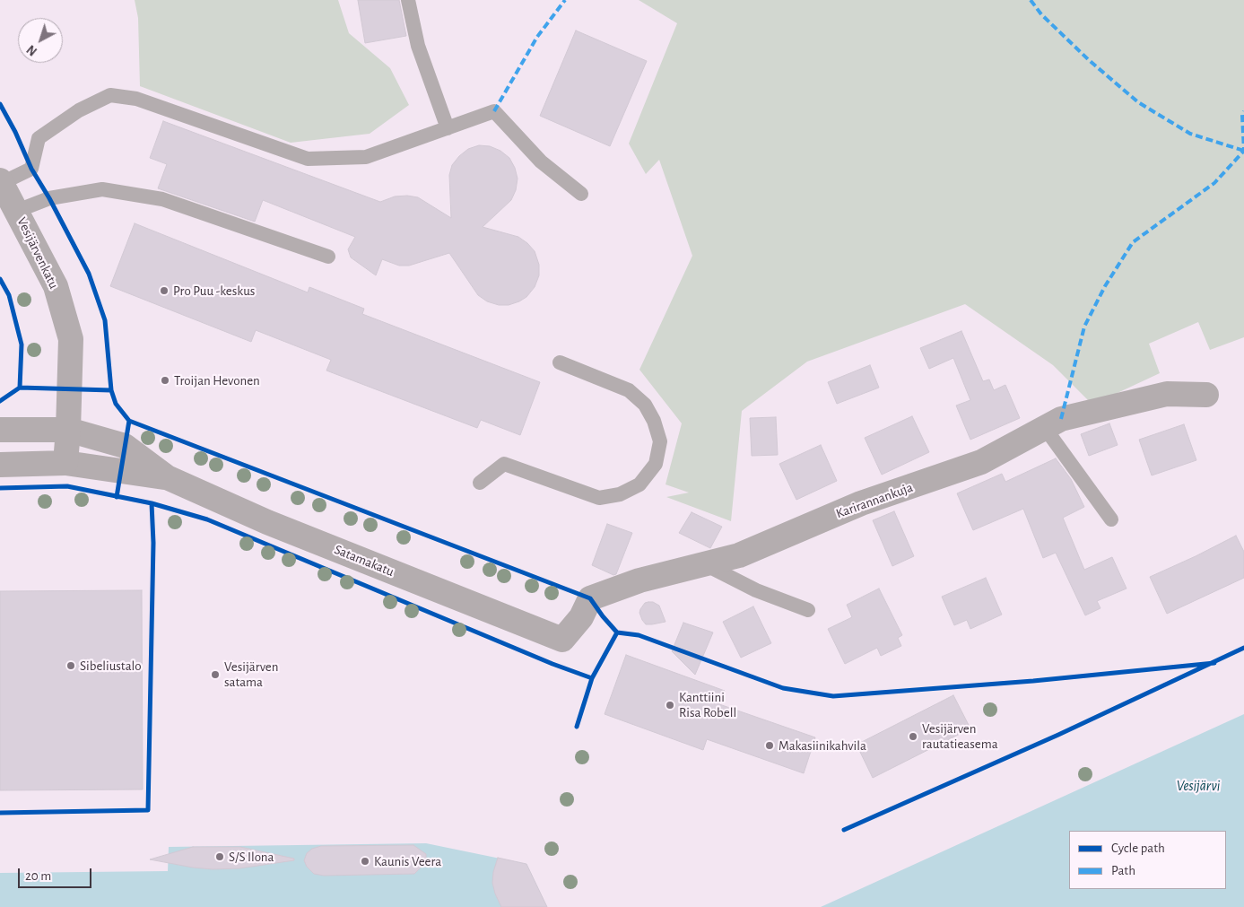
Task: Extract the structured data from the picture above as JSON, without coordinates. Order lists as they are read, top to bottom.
{
  "streets": {
    "street": ["Vesijärvenkatu", "Karirannankuja", "Satamakatu"]
  },
  "crossings": [
    ["Vesijärvenkatu", "Satamakatu"],
    ["Karirannankuja", "Satamakatu"]
  ],
  "water": ["Vesijärvi"],
  "places": [
    "Pro Puu -keskus",
    "Troijan Hevonen",
    "Sibeliustalo",
    "Vesijärven satama",
    "Kanttiini Risa Robell",
    "Vesijärven rautatieasema",
    "Makasiinikahvila",
    "S/S Ilona",
    "Kaunis Veera"
  ],
  "legend": ["Cycle path", "Path"],
  "scale_bar": "20 m",
  "north": "bottom left"
}
